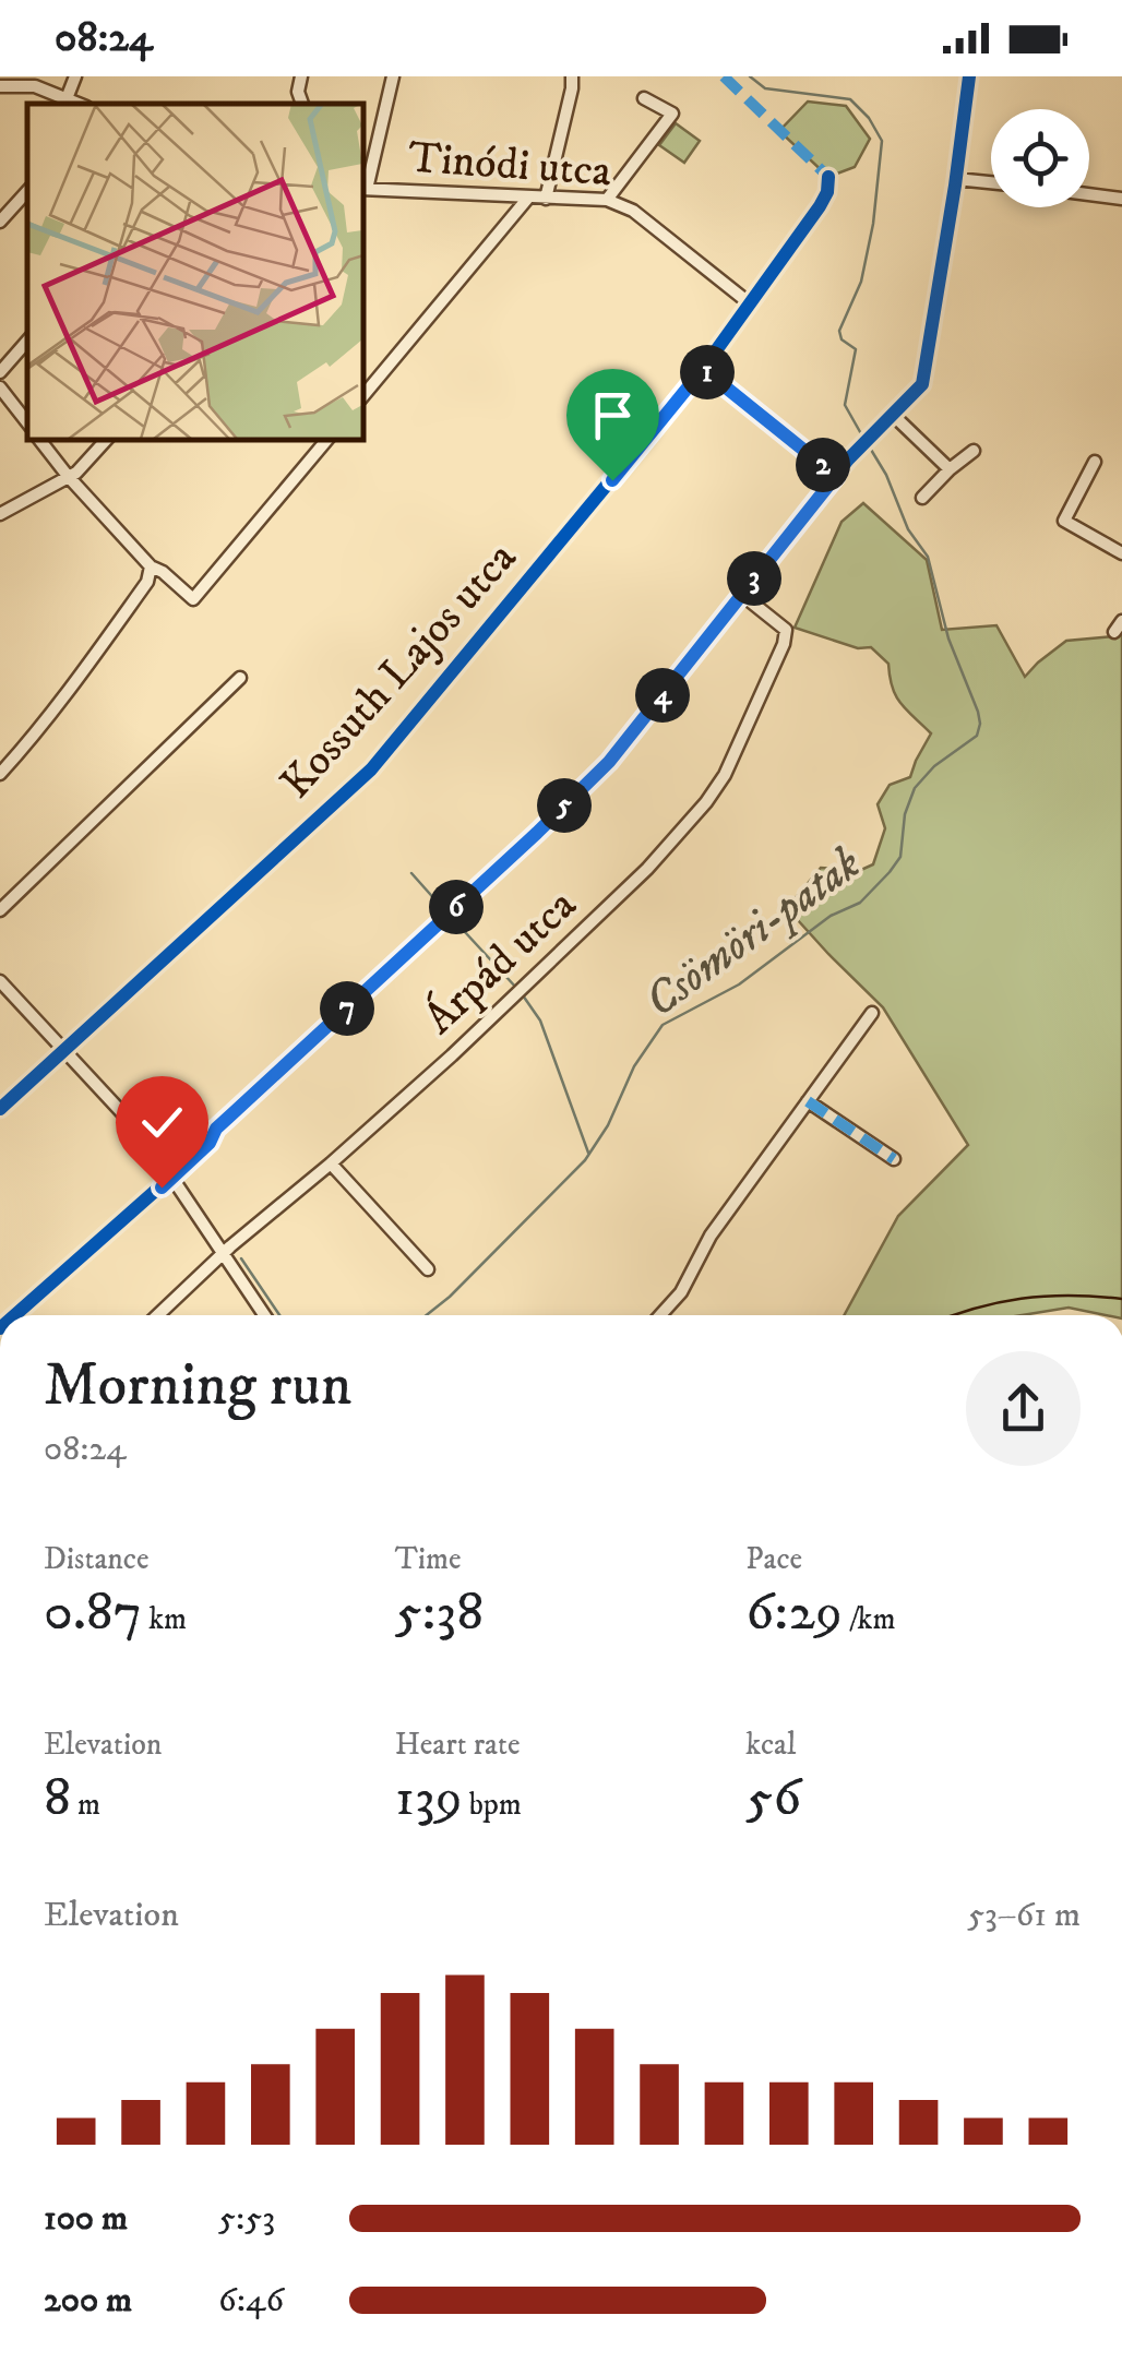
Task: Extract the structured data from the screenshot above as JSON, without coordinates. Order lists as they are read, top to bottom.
{
  "streets": {
    "street": ["Tinódi utca", "Kossuth Lajos utca", "Árpád utca"]
  },
  "crossings": [
    ["Tinódi utca", "Kossuth Lajos utca"]
  ],
  "water": ["Csömöri-patak"],
  "page": {
    "status": "08:24",
    "pins": [
      "1",
      "2",
      "3",
      "4",
      "5",
      "6",
      "7"
    ],
    "heading": ["Morning run", "08:24"],
    "stats": [
      ["Distance", "0.87 km"],
      ["Time", "5:38"],
      ["Pace", "6:29 /km"],
      ["Elevation", "8 m"],
      ["Heart rate", "139 bpm"],
      ["kcal", "56"]
    ],
    "chart": ["Elevation", "53–61 m"],
    "list": [
      {
        "name": "100 m",
        "note": "5:53"
      },
      {
        "name": "200 m",
        "note": "6:46"
      }
    ]
  }
}
